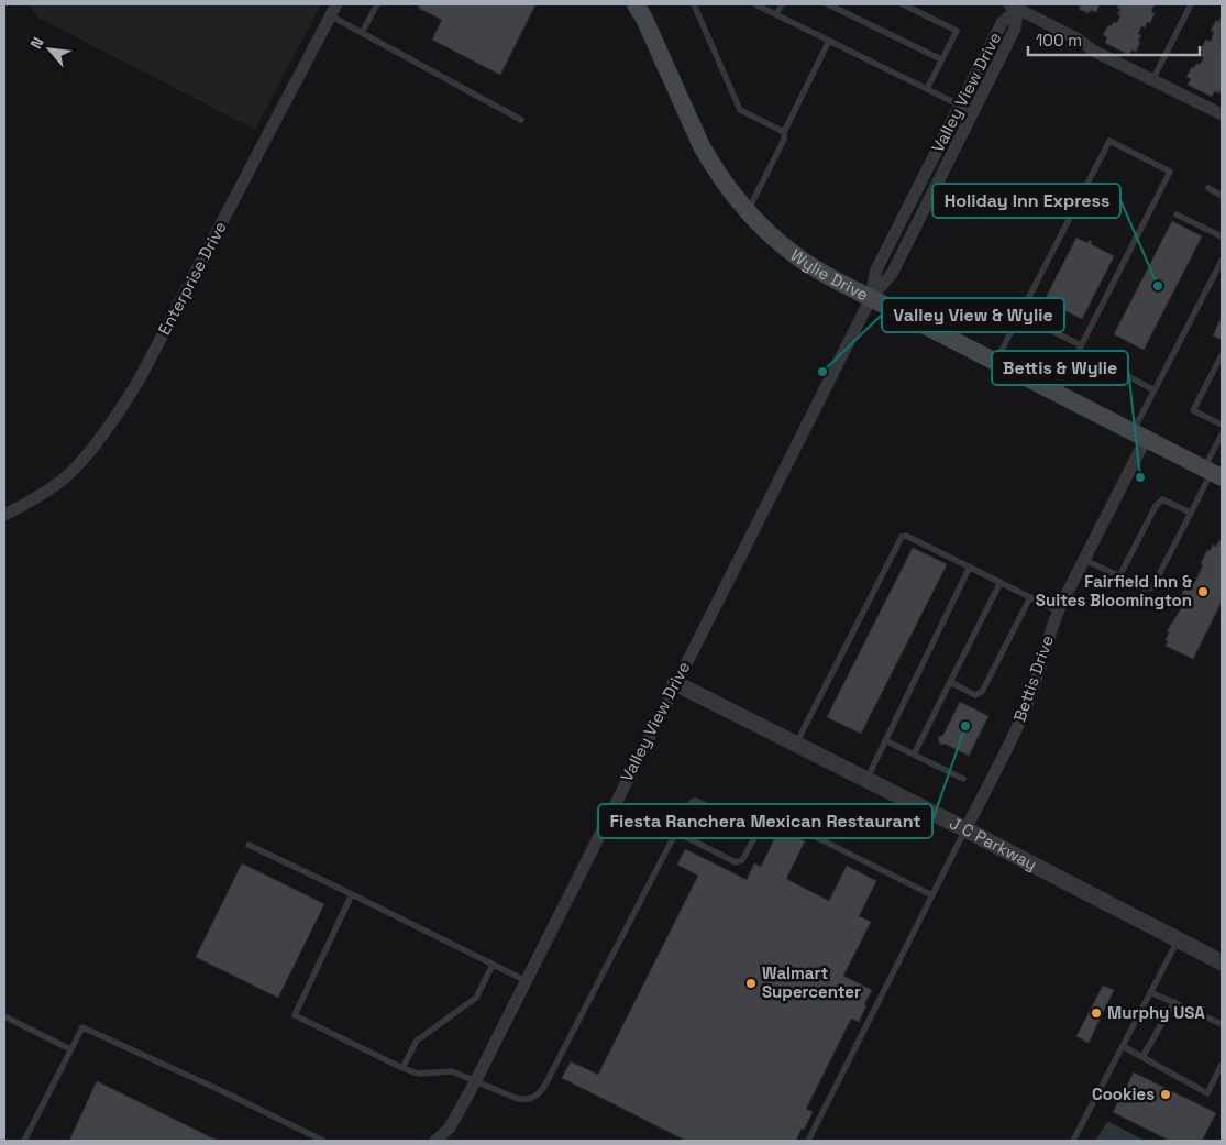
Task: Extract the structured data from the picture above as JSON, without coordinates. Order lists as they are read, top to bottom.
{
  "streets": {
    "main road": ["Wylie Drive"],
    "street": [
      "Valley View Drive",
      "Enterprise Drive",
      "Bettis Drive",
      "J C Parkway"
    ]
  },
  "crossings": [
    ["Valley View Drive", "Wylie Drive"],
    ["Valley View Drive", "J C Parkway"],
    ["Wylie Drive", "Bettis Drive"],
    ["Bettis Drive", "J C Parkway"]
  ],
  "places": [
    "Holiday Inn Express",
    "Valley View & Wylie",
    "Bettis & Wylie",
    "Fairfield Inn & Suites Bloomington",
    "Fiesta Ranchera Mexican Restaurant",
    "Walmart Supercenter",
    "Murphy USA",
    "Cookies"
  ],
  "scale_bar": "100 m",
  "north": "top left"
}
